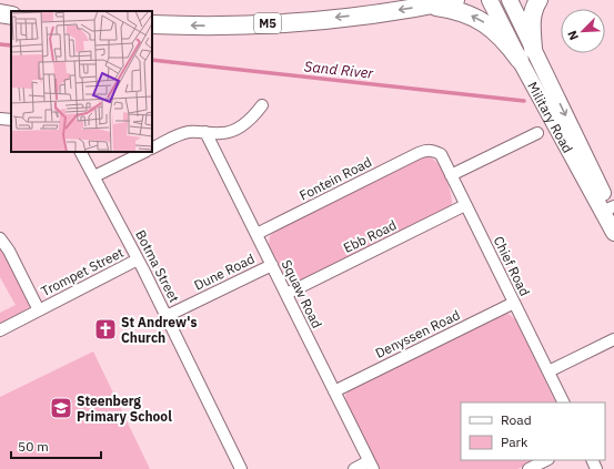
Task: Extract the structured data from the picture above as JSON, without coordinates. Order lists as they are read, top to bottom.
{
  "streets": {
    "main road": ["M5", "Military Road"],
    "street": [
      "Fontein Road",
      "Ebb Road",
      "Botma Street",
      "Chief Road",
      "Trompet Street",
      "Dune Road",
      "Squaw Road",
      "Denyssen Road"
    ]
  },
  "crossings": [
    ["Fontein Road", "Chief Road"],
    ["Fontein Road", "Squaw Road"],
    ["Ebb Road", "Chief Road"],
    ["Ebb Road", "Squaw Road"],
    ["Botma Street", "Trompet Street"],
    ["Botma Street", "Dune Road"],
    ["Chief Road", "Denyssen Road"],
    ["Dune Road", "Squaw Road"],
    ["Squaw Road", "Denyssen Road"]
  ],
  "water": ["Sand River"],
  "places": {
    "church": ["St Andrew's Church"],
    "school or university": ["Steenberg Primary School"]
  },
  "legend": ["Road", "Park"],
  "scale_bar": "50 m",
  "north": "bottom left"
}
